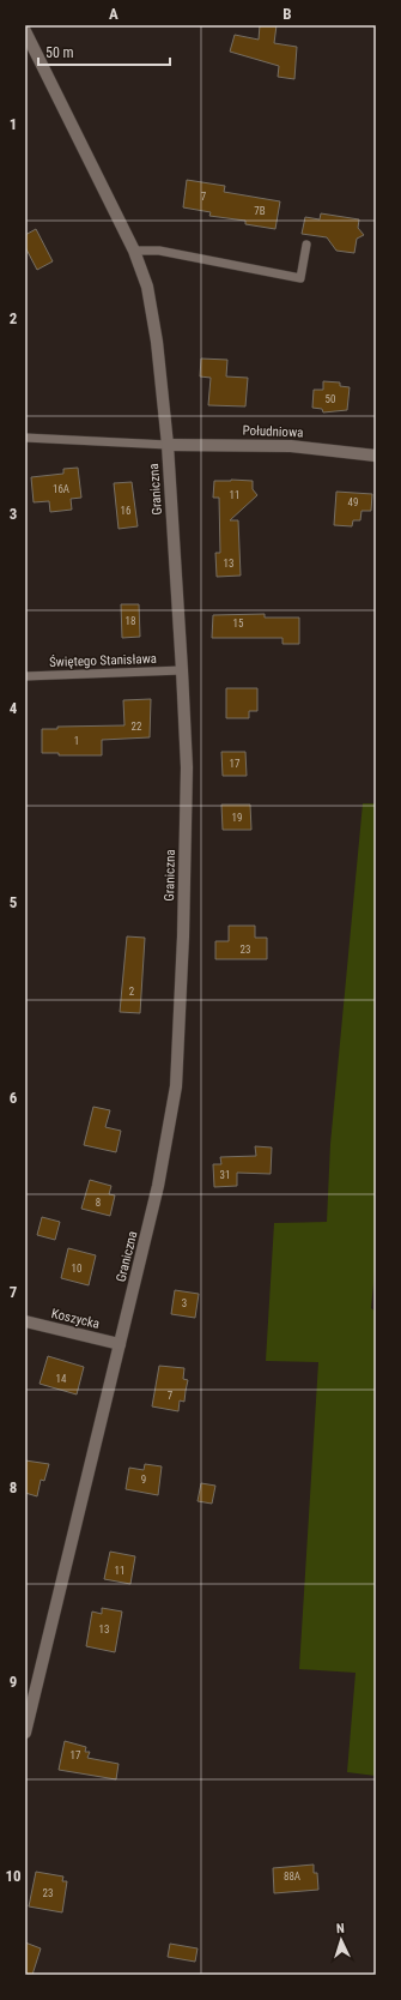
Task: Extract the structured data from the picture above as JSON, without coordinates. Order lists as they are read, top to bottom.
{
  "streets": {
    "street": ["Południowa", "Graniczna", "Koszycka"],
    "lane": ["Świętego Stanisława"]
  },
  "crossings": [
    ["Południowa", "Graniczna"],
    ["Graniczna", "Świętego Stanisława"],
    ["Graniczna", "Koszycka"]
  ],
  "house_numbers": [
    "7",
    "7B",
    "50",
    "16A",
    "11",
    "49",
    "16",
    "13",
    "18",
    "15",
    "22",
    "1",
    "17",
    "19",
    "23",
    "2",
    "31",
    "8",
    "10",
    "3",
    "14",
    "7",
    "9",
    "11",
    "13",
    "17",
    "88A",
    "23"
  ],
  "scale_bar": "50 m",
  "north": "top",
  "grid": {
    "columns": ["A", "B"],
    "rows": [
      "1",
      "2",
      "3",
      "4",
      "5",
      "6",
      "7",
      "8",
      "9",
      "10"
    ]
  }
}
